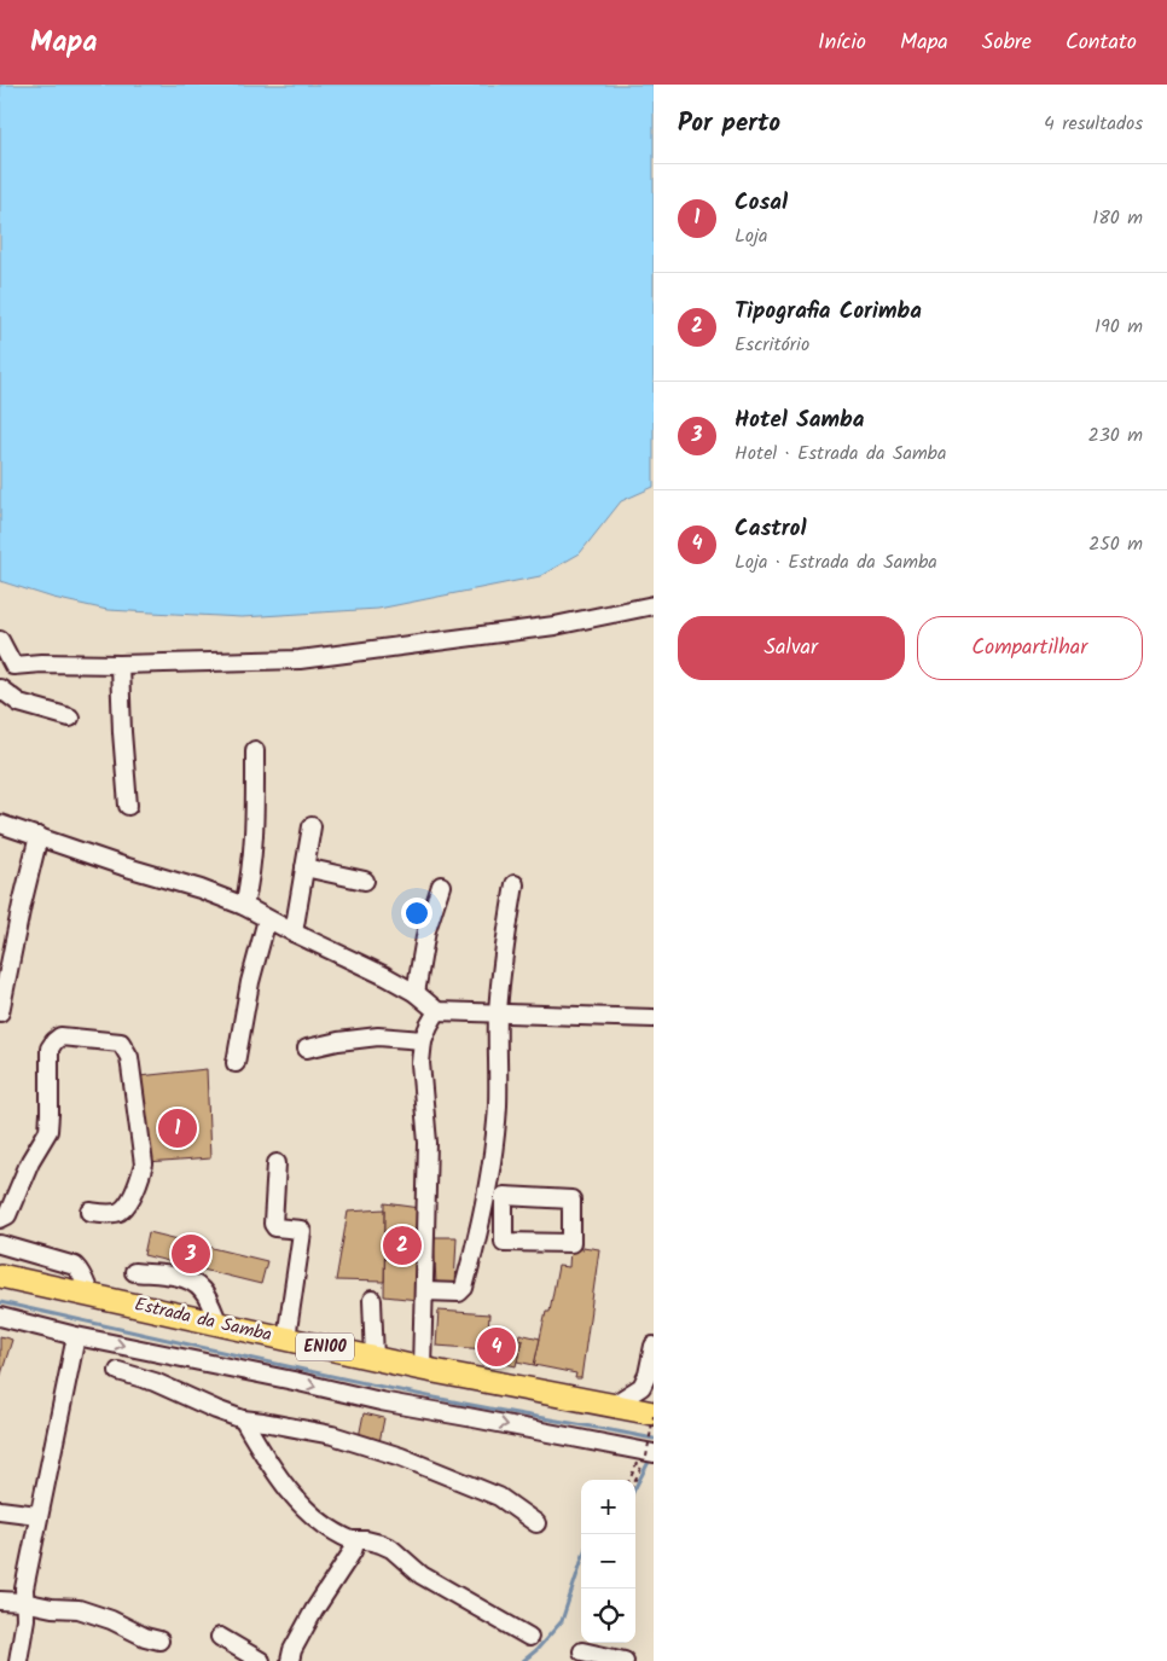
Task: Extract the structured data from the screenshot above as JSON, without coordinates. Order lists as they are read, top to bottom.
{
  "streets": {
    "main road": ["Estrada da Samba", "EN100"]
  },
  "page": {
    "header": "Mapa",
    "nav": [
      "Início",
      "Mapa",
      "Sobre",
      "Contato"
    ],
    "heading": ["Por perto", "4 resultados"],
    "list": [
      {
        "mark": "1",
        "name": "Cosal",
        "note": "Loja",
        "value": "180 m"
      },
      {
        "mark": "2",
        "name": "Tipografia Corimba",
        "note": "Escritório",
        "value": "190 m"
      },
      {
        "mark": "3",
        "name": "Hotel Samba",
        "note": "Hotel · Estrada da Samba",
        "value": "230 m"
      },
      {
        "mark": "4",
        "name": "Castrol",
        "note": "Loja · Estrada da Samba",
        "value": "250 m"
      }
    ],
    "buttons": ["Salvar", "Compartilhar"],
    "pins": [
      "1",
      "2",
      "3",
      "4"
    ],
    "map_buttons": ["+", "−"]
  }
}
